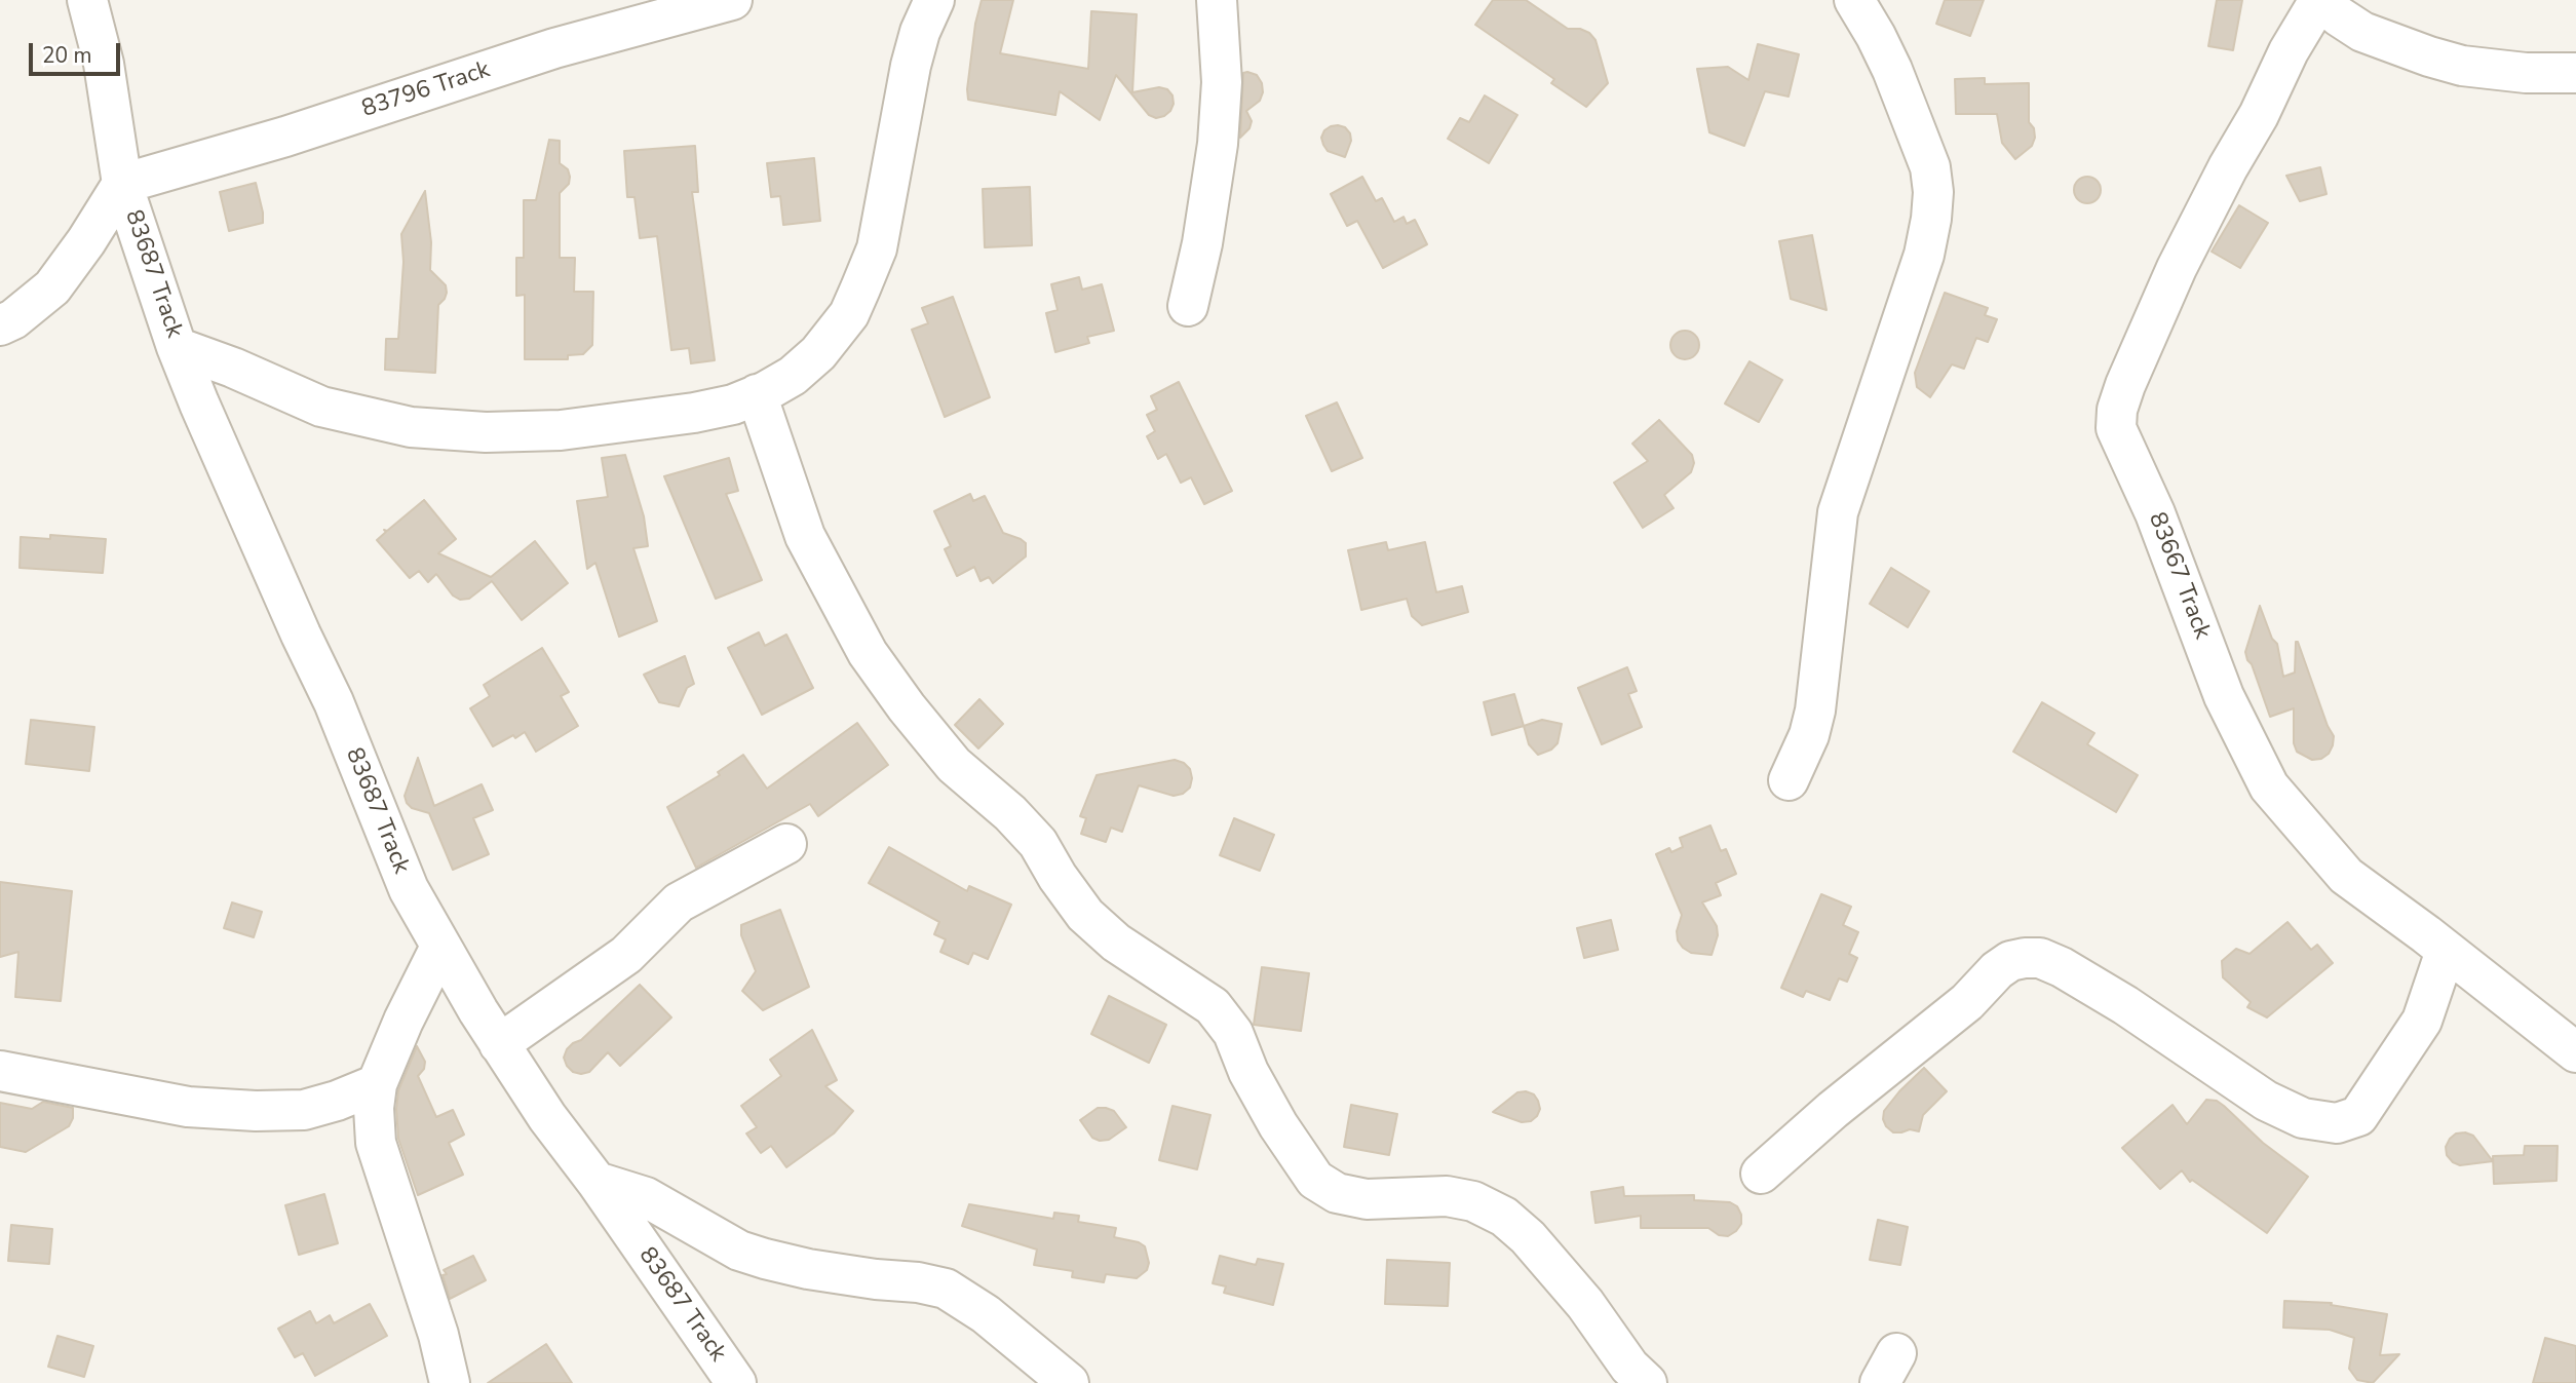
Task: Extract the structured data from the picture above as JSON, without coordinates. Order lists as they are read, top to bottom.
{
  "streets": {
    "street": ["83796 Track", "83687 Track", "83667 Track"]
  },
  "crossings": [
    ["83796 Track", "83687 Track"]
  ],
  "scale_bar": "20 m"
}
